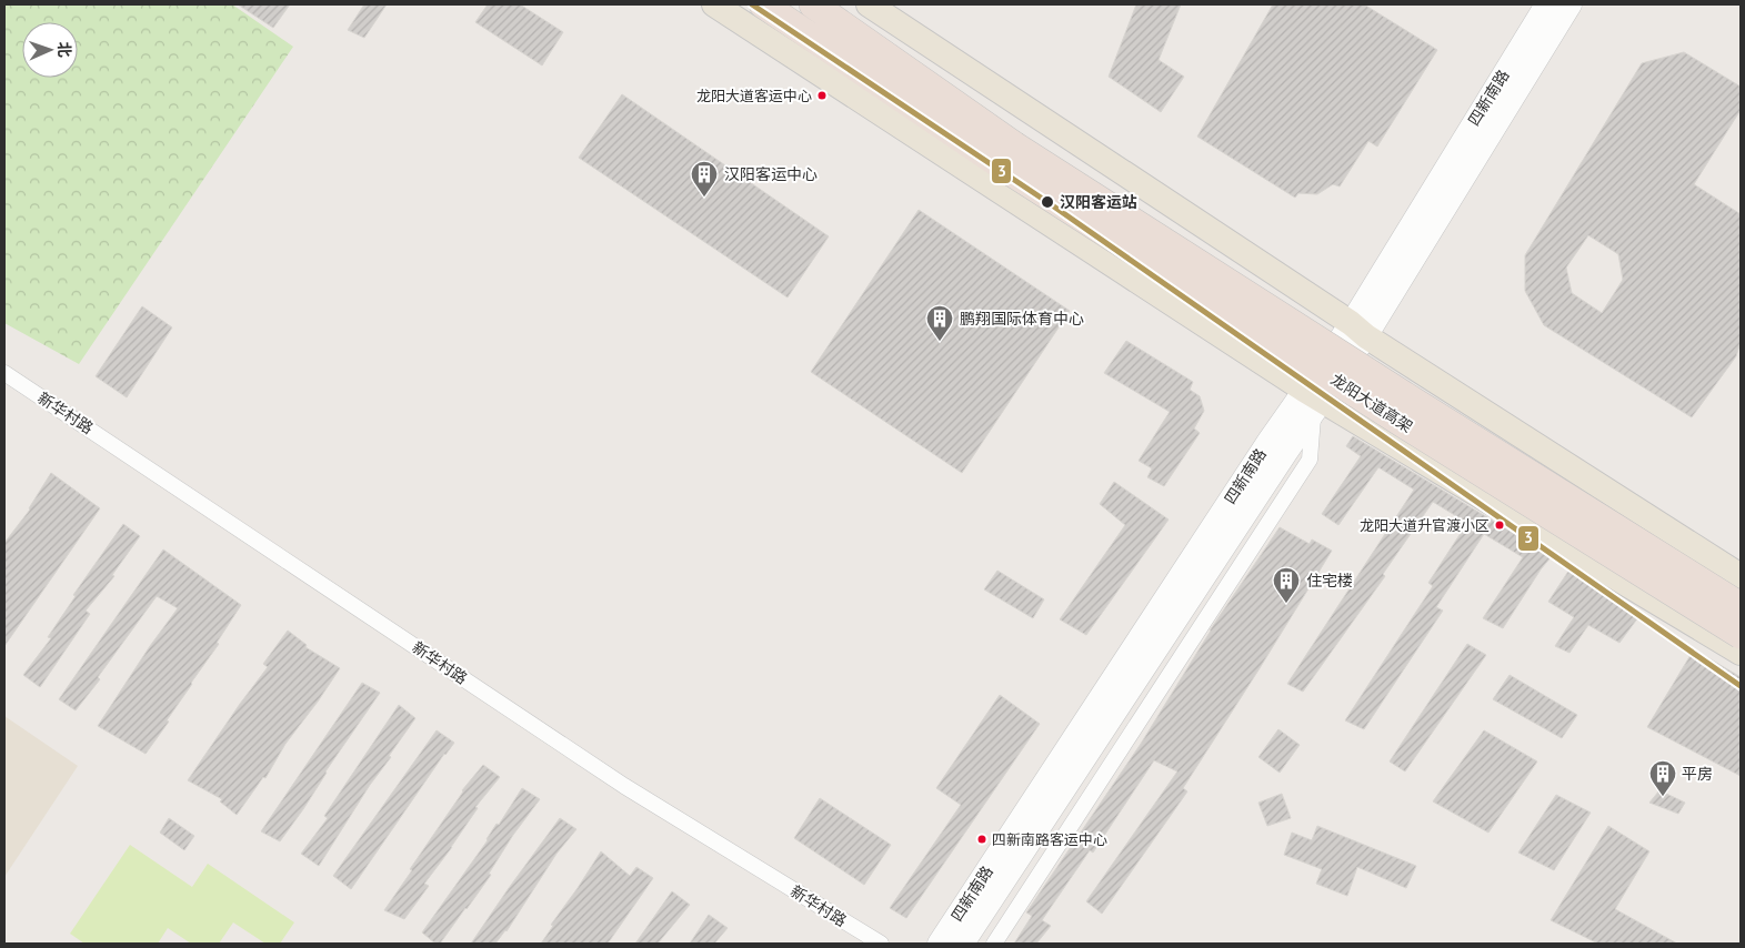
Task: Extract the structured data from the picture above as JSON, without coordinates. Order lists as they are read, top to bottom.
{
  "streets": {
    "highway": ["龙阳大道高架"],
    "main road": ["四新南路"],
    "street": ["新华村路"]
  },
  "places": {
    "other": [
      "龙阳大道客运中心",
      "汉阳客运站",
      "龙阳大道升官渡小区",
      "四新南路客运中心"
    ],
    "building": [
      "汉阳客运中心",
      "鹏翔国际体育中心",
      "住宅楼",
      "平房"
    ]
  },
  "lines": ["transit line 3"],
  "north": "right"
}
